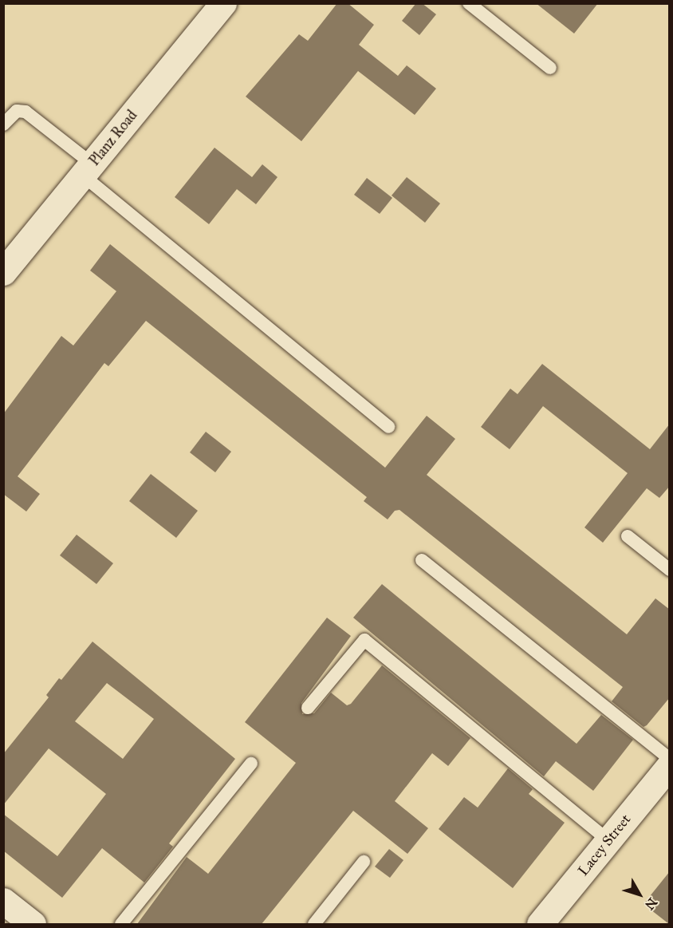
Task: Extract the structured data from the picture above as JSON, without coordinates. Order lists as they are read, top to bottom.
{
  "streets": {
    "street": ["Planz Road", "Lacey Street"]
  },
  "north": "bottom right"
}
